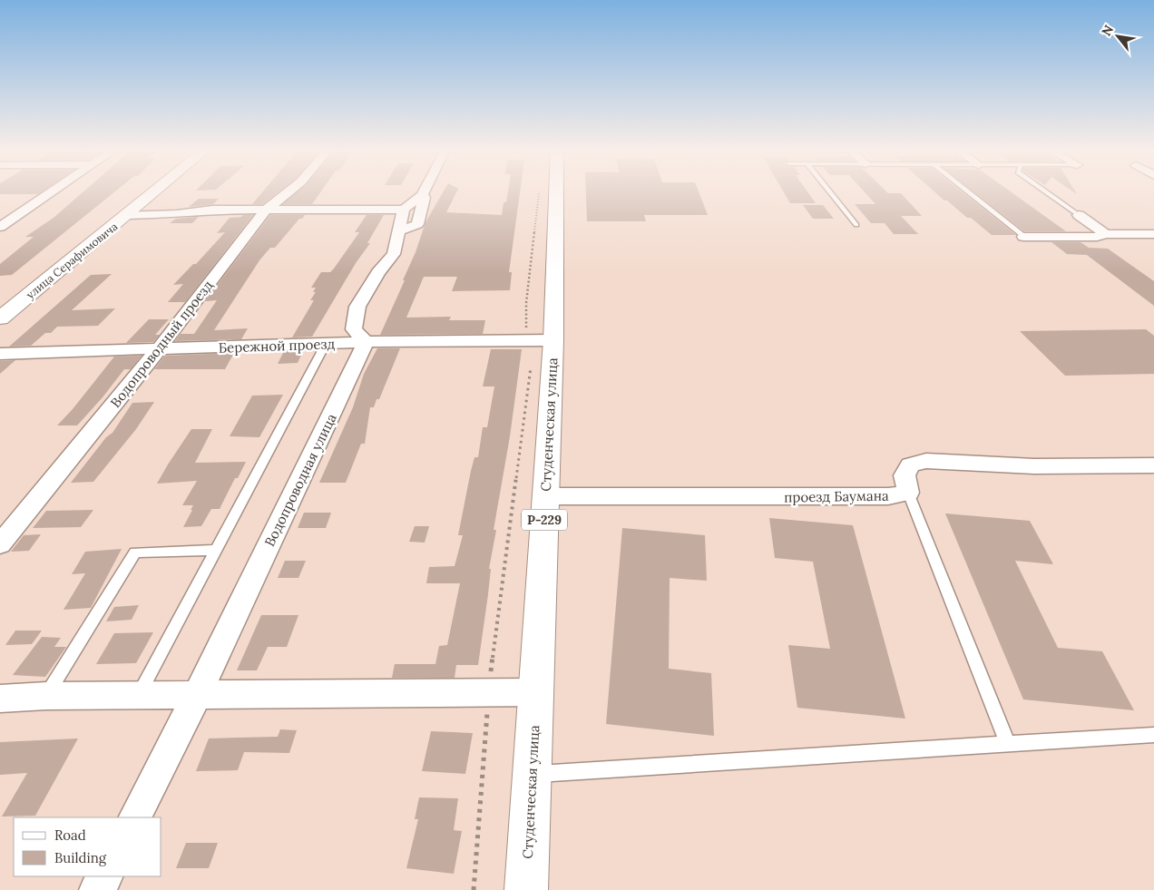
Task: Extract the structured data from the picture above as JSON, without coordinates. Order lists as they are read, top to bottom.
{
  "streets": {
    "main road": ["улица Серафимовича", "Студенческая улица", "Р-229"],
    "street": [
      "Водопроводный проезд",
      "Бережной проезд",
      "Водопроводная улица",
      "проезд Баумана"
    ]
  },
  "crossings": [
    ["Водопроводный проезд", "Бережной проезд"],
    ["Бережной проезд", "Студенческая улица"],
    ["Бережной проезд", "Водопроводная улица"],
    ["Студенческая улица", "проезд Баумана"]
  ],
  "legend": ["Road", "Building"],
  "north": "top left"
}
